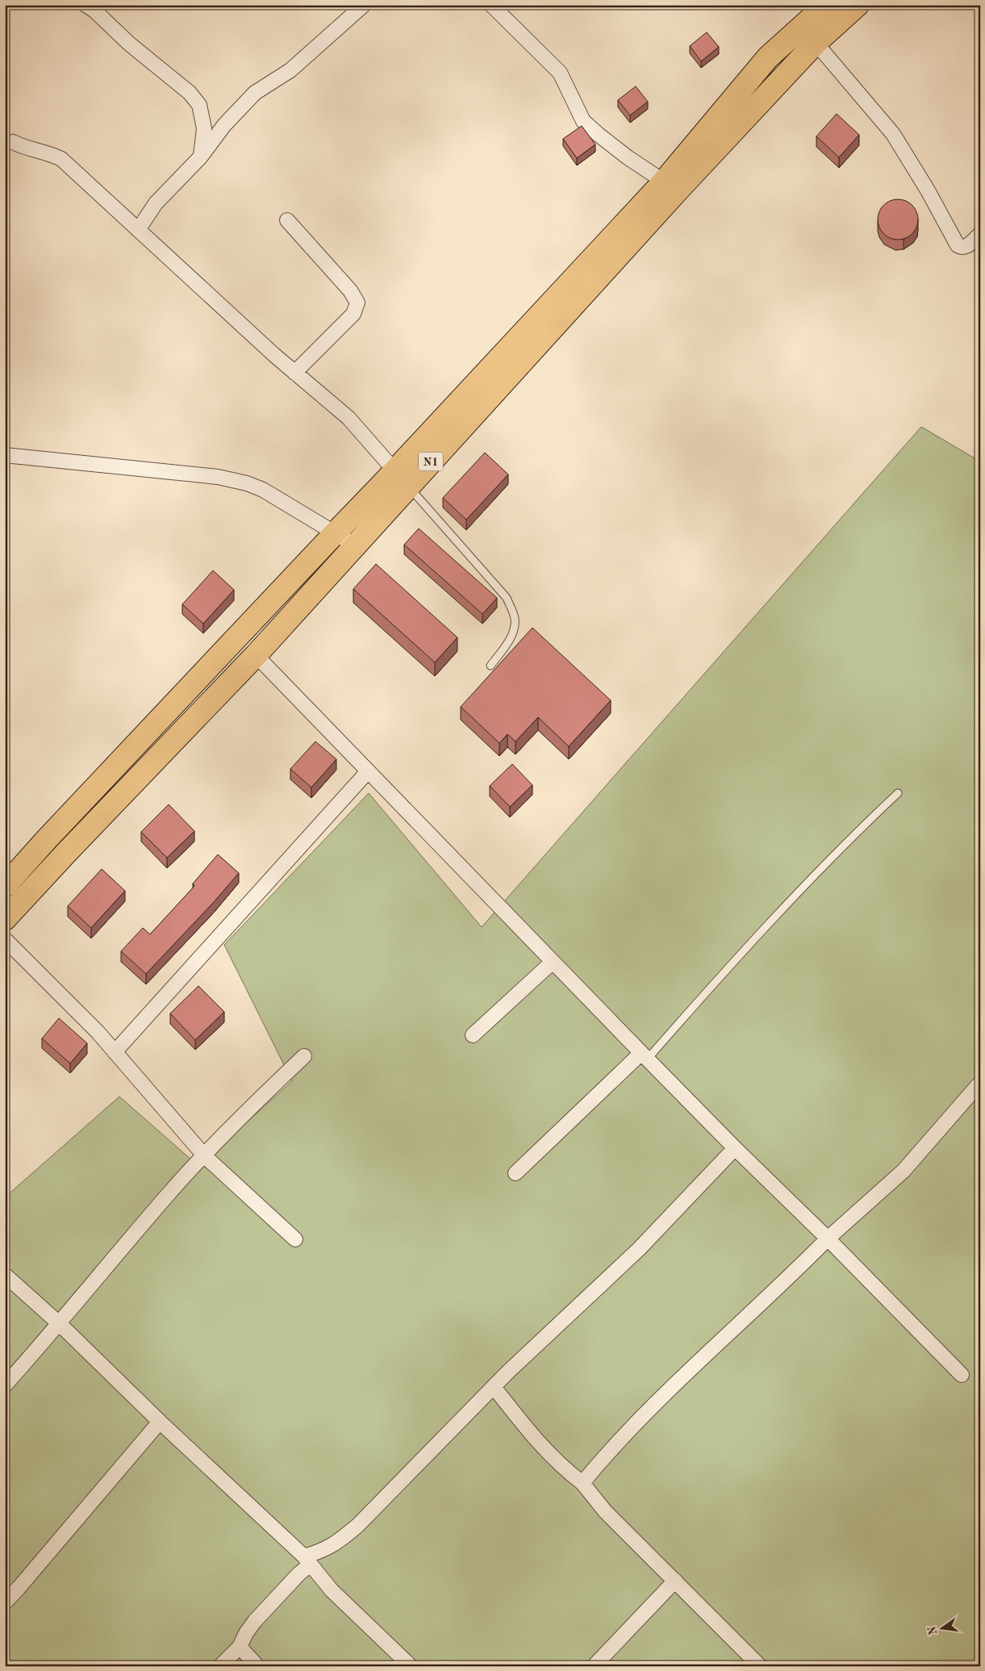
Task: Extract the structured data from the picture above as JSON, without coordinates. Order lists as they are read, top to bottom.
{
  "streets": {
    "highway": ["N1"]
  },
  "north": "left"
}
